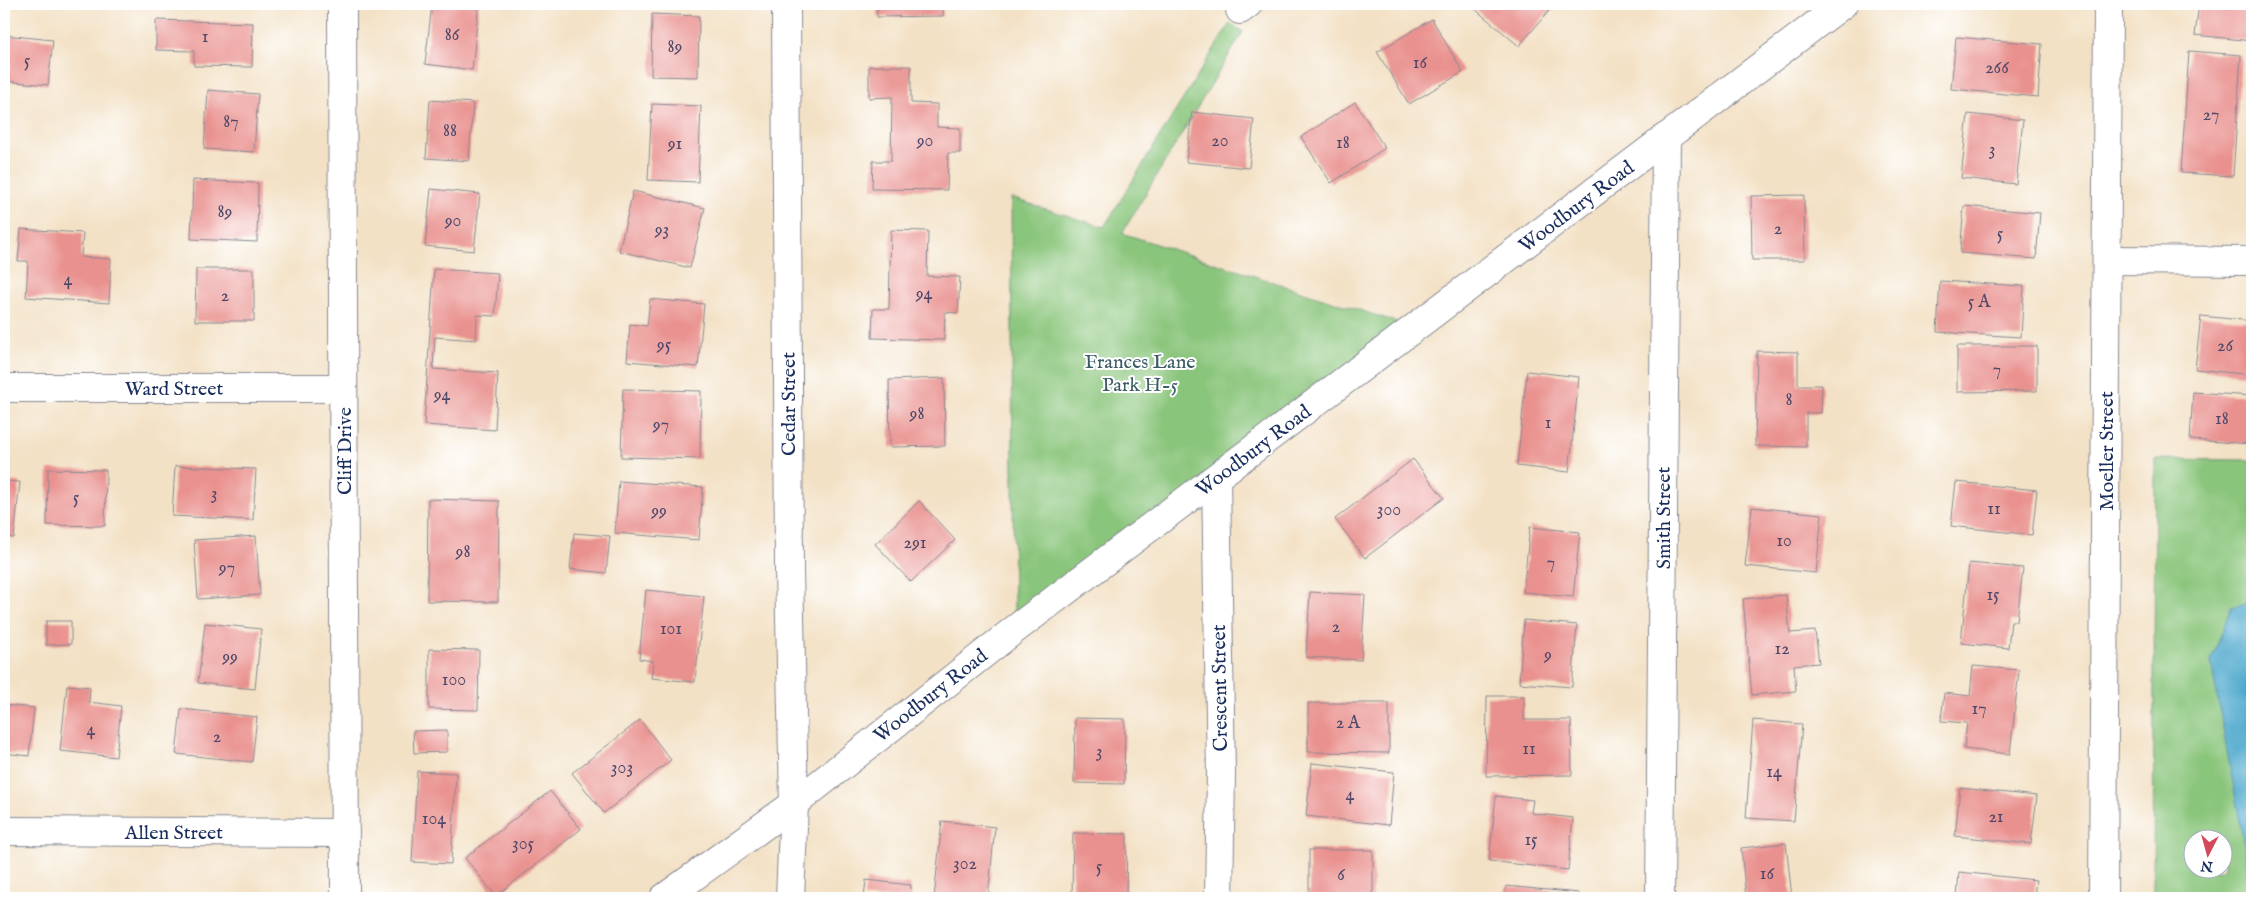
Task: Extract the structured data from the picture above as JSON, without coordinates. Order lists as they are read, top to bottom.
{
  "streets": {
    "street": [
      "Woodbury Road",
      "Ward Street",
      "Cedar Street",
      "Cliff Drive",
      "Moeller Street",
      "Smith Street",
      "Crescent Street",
      "Allen Street"
    ]
  },
  "crossings": [
    ["Woodbury Road", "Cedar Street"],
    ["Woodbury Road", "Smith Street"],
    ["Woodbury Road", "Crescent Street"],
    ["Ward Street", "Cliff Drive"],
    ["Cliff Drive", "Allen Street"]
  ],
  "parks": ["Frances Lane Park H-5"],
  "house_numbers": [
    "86",
    "1",
    "89",
    "5",
    "16",
    "266",
    "27",
    "87",
    "88",
    "90",
    "20",
    "18",
    "91",
    "3",
    "89",
    "90",
    "2",
    "93",
    "5",
    "4",
    "94",
    "2",
    "5 A",
    "95",
    "26",
    "7",
    "94",
    "8",
    "98",
    "18",
    "1",
    "97",
    "3",
    "5",
    "11",
    "300",
    "99",
    "10",
    "291",
    "98",
    "7",
    "97",
    "15",
    "2",
    "101",
    "12",
    "9",
    "99",
    "100",
    "17",
    "2 A",
    "4",
    "2",
    "11",
    "3",
    "303",
    "14",
    "4",
    "21",
    "104",
    "15",
    "305",
    "302",
    "5",
    "16",
    "6"
  ],
  "north": "bottom"
}
